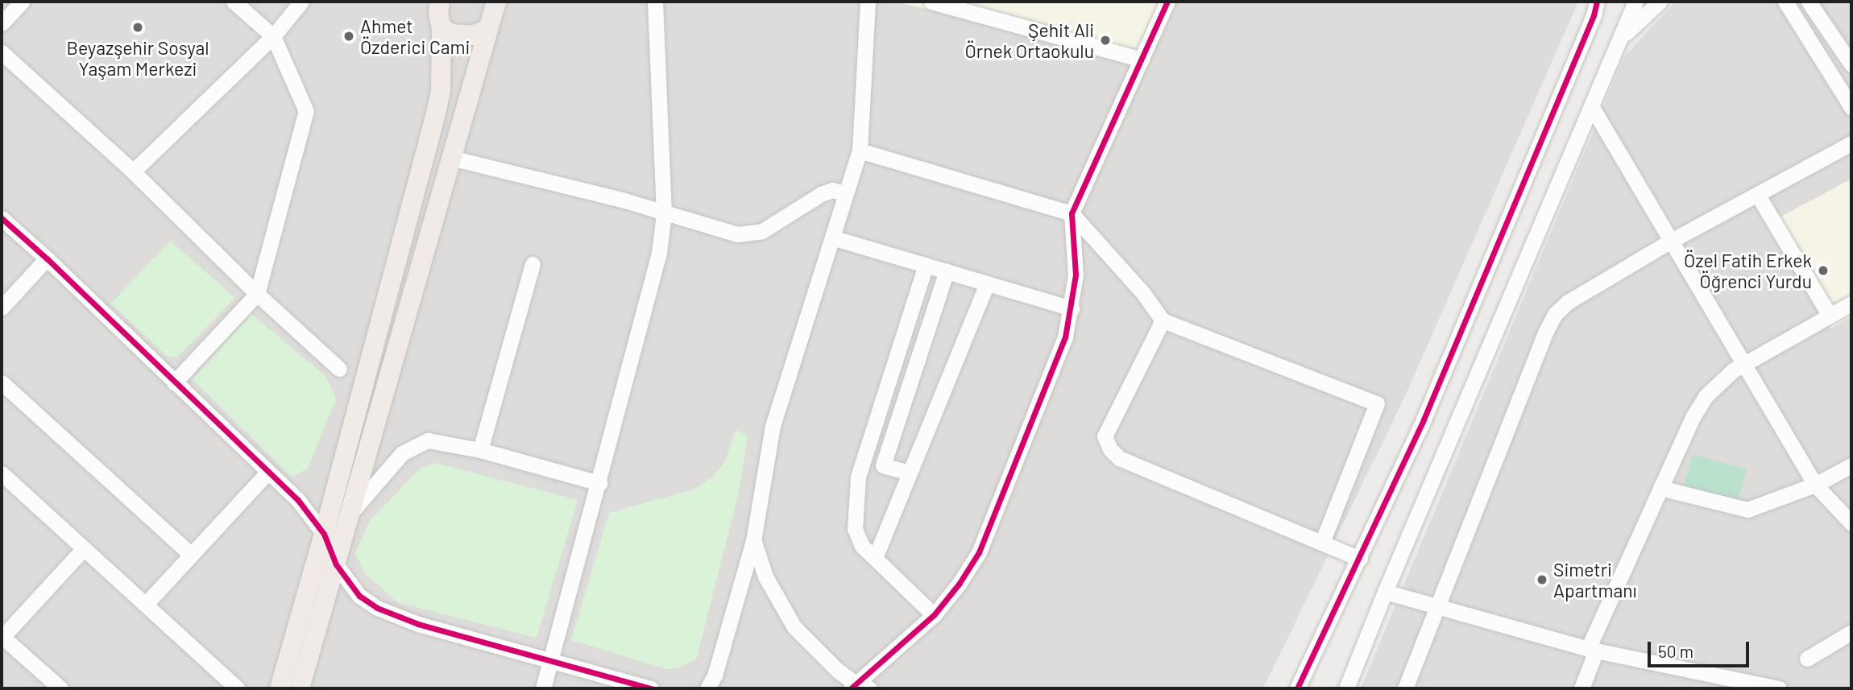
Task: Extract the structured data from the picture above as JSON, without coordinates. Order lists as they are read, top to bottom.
{
  "places": [
    "Beyazşehir Sosyal Yaşam Merkezi",
    "Ahmet Özderici Cami",
    "Şehit Ali Örnek Ortaokulu",
    "Özel Fatih Erkek Öğrenci Yurdu",
    "Simetri Apartmanı"
  ],
  "scale_bar": "50 m"
}
